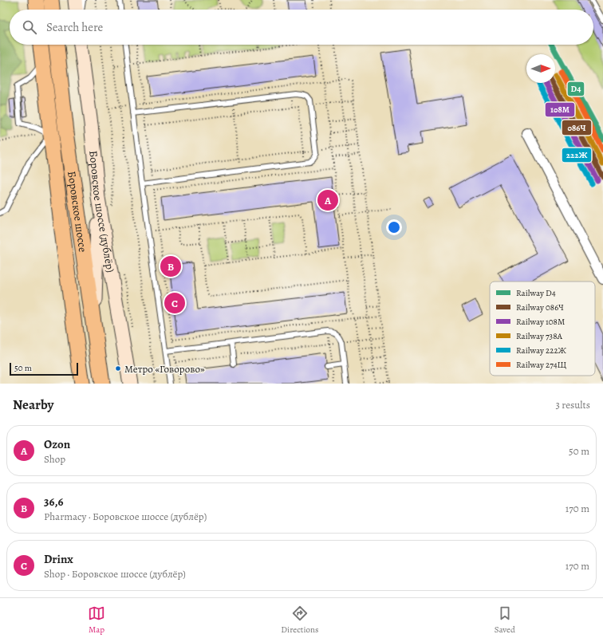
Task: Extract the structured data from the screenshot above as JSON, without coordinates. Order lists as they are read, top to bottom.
{
  "streets": {
    "main road": ["Боровское шоссе"],
    "street": ["Боровское шоссе (дублёр)"]
  },
  "places": ["Метро «Говорово»"],
  "lines": [
    "rail line D4",
    "rail line 274Щ",
    "rail line 738А",
    "rail line 086Ч",
    "rail line 108М",
    "rail line 222Ж"
  ],
  "legend": [
    "Railway D4",
    "Railway 086Ч",
    "Railway 108М",
    "Railway 738А",
    "Railway 222Ж",
    "Railway 274Щ"
  ],
  "scale_bar": "50 m",
  "north": "right",
  "page": {
    "search": "Search here",
    "pins": ["A", "B", "C"],
    "scale": "50 m",
    "heading": ["Nearby", "3 results"],
    "list": [
      {
        "mark": "A",
        "name": "Ozon",
        "note": "Shop",
        "value": "50 m"
      },
      {
        "mark": "B",
        "name": "36,6",
        "note": "Pharmacy · Боровское шоссе (дублёр)",
        "value": "170 m"
      },
      {
        "mark": "C",
        "name": "Drinx",
        "note": "Shop · Боровское шоссе (дублёр)",
        "value": "170 m"
      }
    ],
    "nav": ["Map", "Directions", "Saved"]
  }
}
